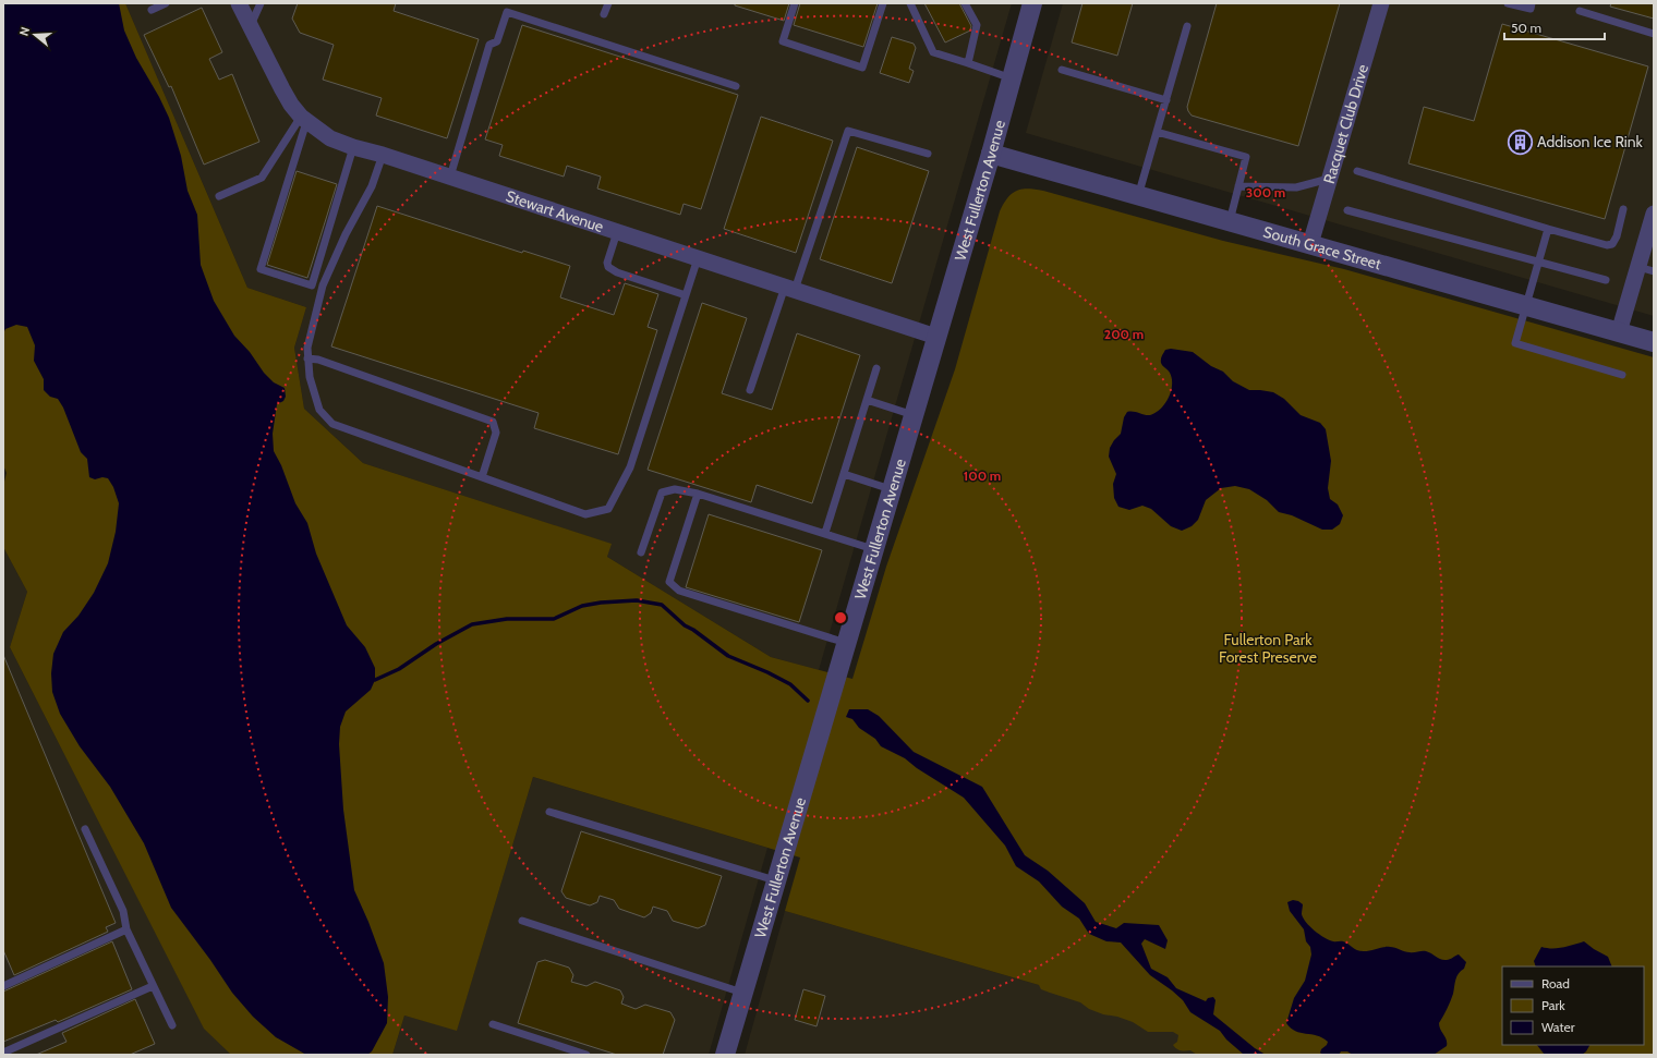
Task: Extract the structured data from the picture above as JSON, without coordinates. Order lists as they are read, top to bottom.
{
  "streets": {
    "street": [
      "Racquet Club Drive",
      "West Fullerton Avenue",
      "Stewart Avenue",
      "South Grace Street"
    ]
  },
  "crossings": [
    ["Racquet Club Drive", "South Grace Street"],
    ["West Fullerton Avenue", "Stewart Avenue"],
    ["West Fullerton Avenue", "South Grace Street"]
  ],
  "parks": ["Fullerton Park Forest Preserve"],
  "places": {
    "building": ["Addison Ice Rink"]
  },
  "legend": ["Road", "Park", "Water"],
  "scale_bar": "50 m",
  "north": "left",
  "rings": ["300 m", "200 m", "100 m"]
}
